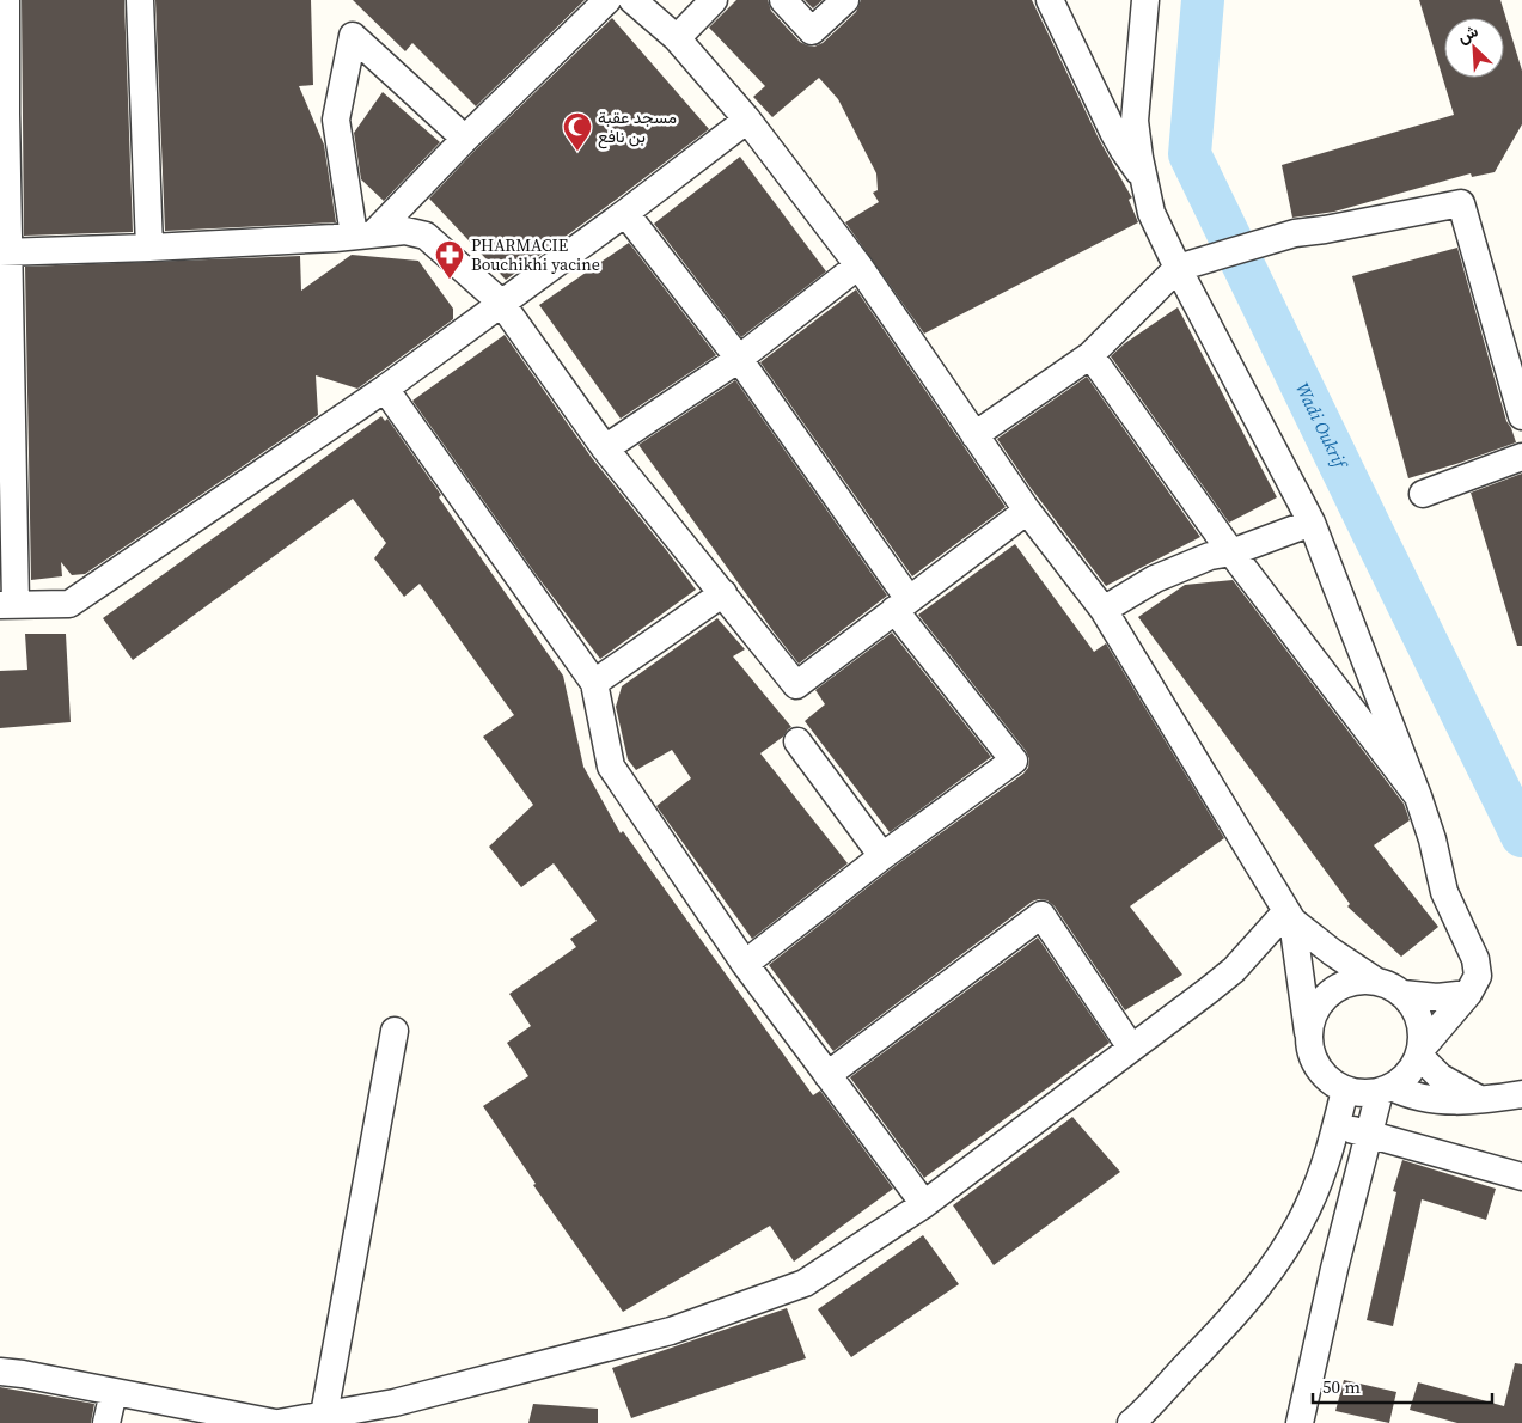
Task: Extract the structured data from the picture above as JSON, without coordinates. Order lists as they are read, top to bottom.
{
  "water": ["Wadi Oukrif"],
  "places": {
    "mosque": ["مسجد عقبة بن نافع"],
    "pharmacy": ["PHARMACIE Bouchikhi yacine"]
  },
  "scale_bar": "50 m",
  "north": "top left"
}
